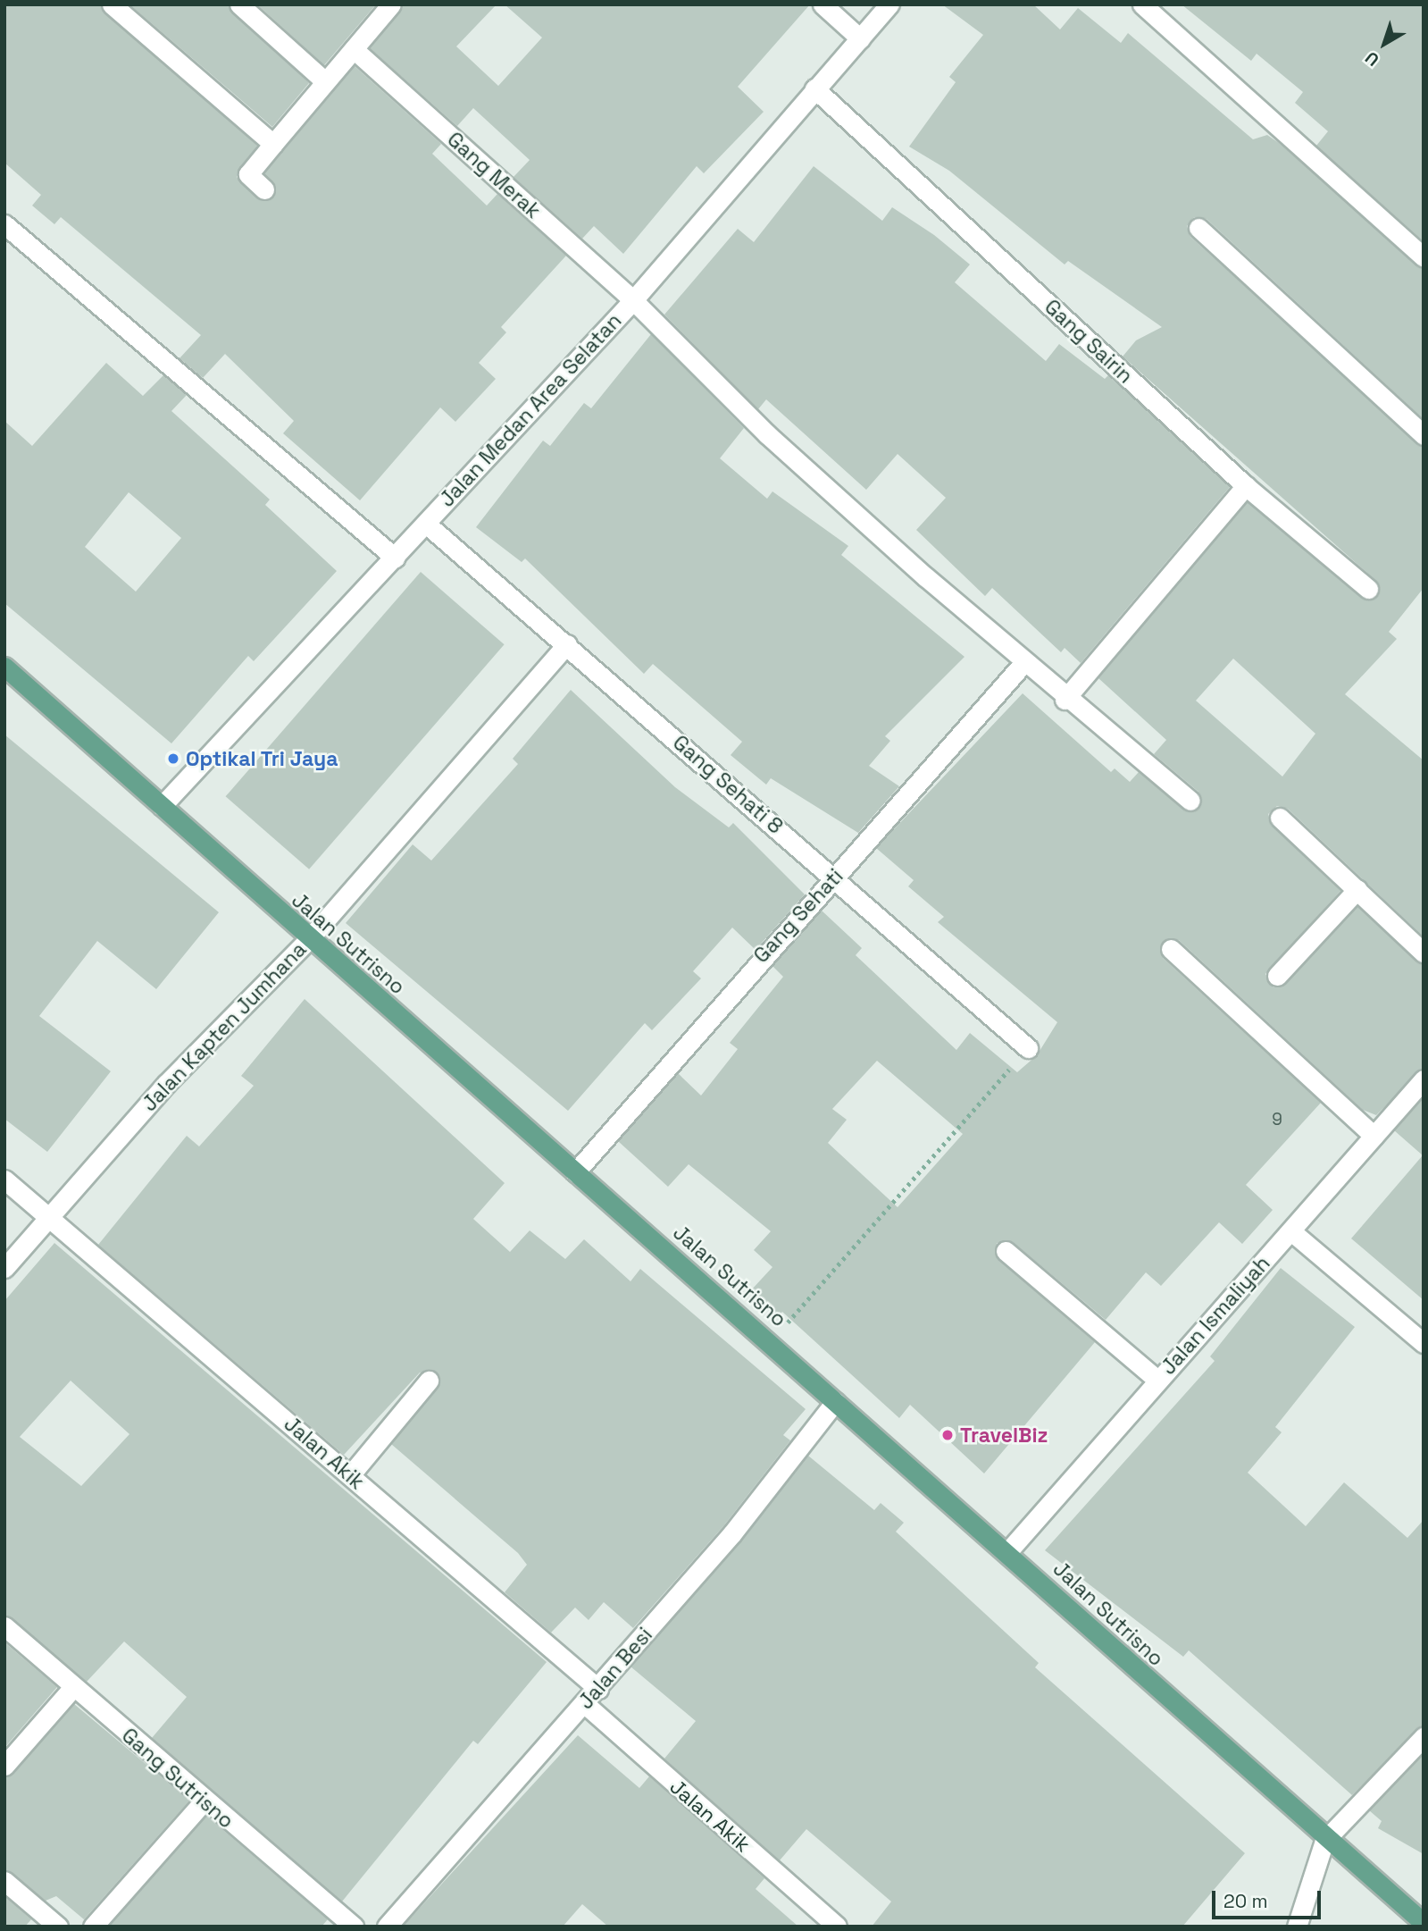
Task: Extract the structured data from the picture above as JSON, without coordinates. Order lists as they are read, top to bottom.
{
  "streets": {
    "main road": ["Jalan Sutrisno"],
    "street": [
      "Gang Merak",
      "Gang Sairin",
      "Jalan Medan Area Selatan",
      "Gang Sehati 8",
      "Gang Sehati",
      "Jalan Kapten Jumhana",
      "Jalan Ismaliyah",
      "Jalan Akik",
      "Jalan Besi",
      "Gang Sutrisno"
    ]
  },
  "crossings": [
    ["Gang Merak", "Jalan Medan Area Selatan"],
    ["Gang Merak", "Gang Sehati"],
    ["Gang Sairin", "Jalan Medan Area Selatan"],
    ["Jalan Medan Area Selatan", "Gang Sehati 8"],
    ["Jalan Medan Area Selatan", "Jalan Sutrisno"],
    ["Gang Sehati 8", "Gang Sehati"],
    ["Gang Sehati 8", "Jalan Kapten Jumhana"],
    ["Gang Sehati", "Jalan Sutrisno"],
    ["Jalan Sutrisno", "Jalan Kapten Jumhana"],
    ["Jalan Sutrisno", "Jalan Ismaliyah"],
    ["Jalan Sutrisno", "Jalan Besi"],
    ["Jalan Kapten Jumhana", "Jalan Akik"],
    ["Jalan Akik", "Jalan Besi"]
  ],
  "places": ["Optikal Tri Jaya", "TravelBiz"],
  "house_numbers": ["9"],
  "scale_bar": "20 m",
  "north": "bottom left"
}
